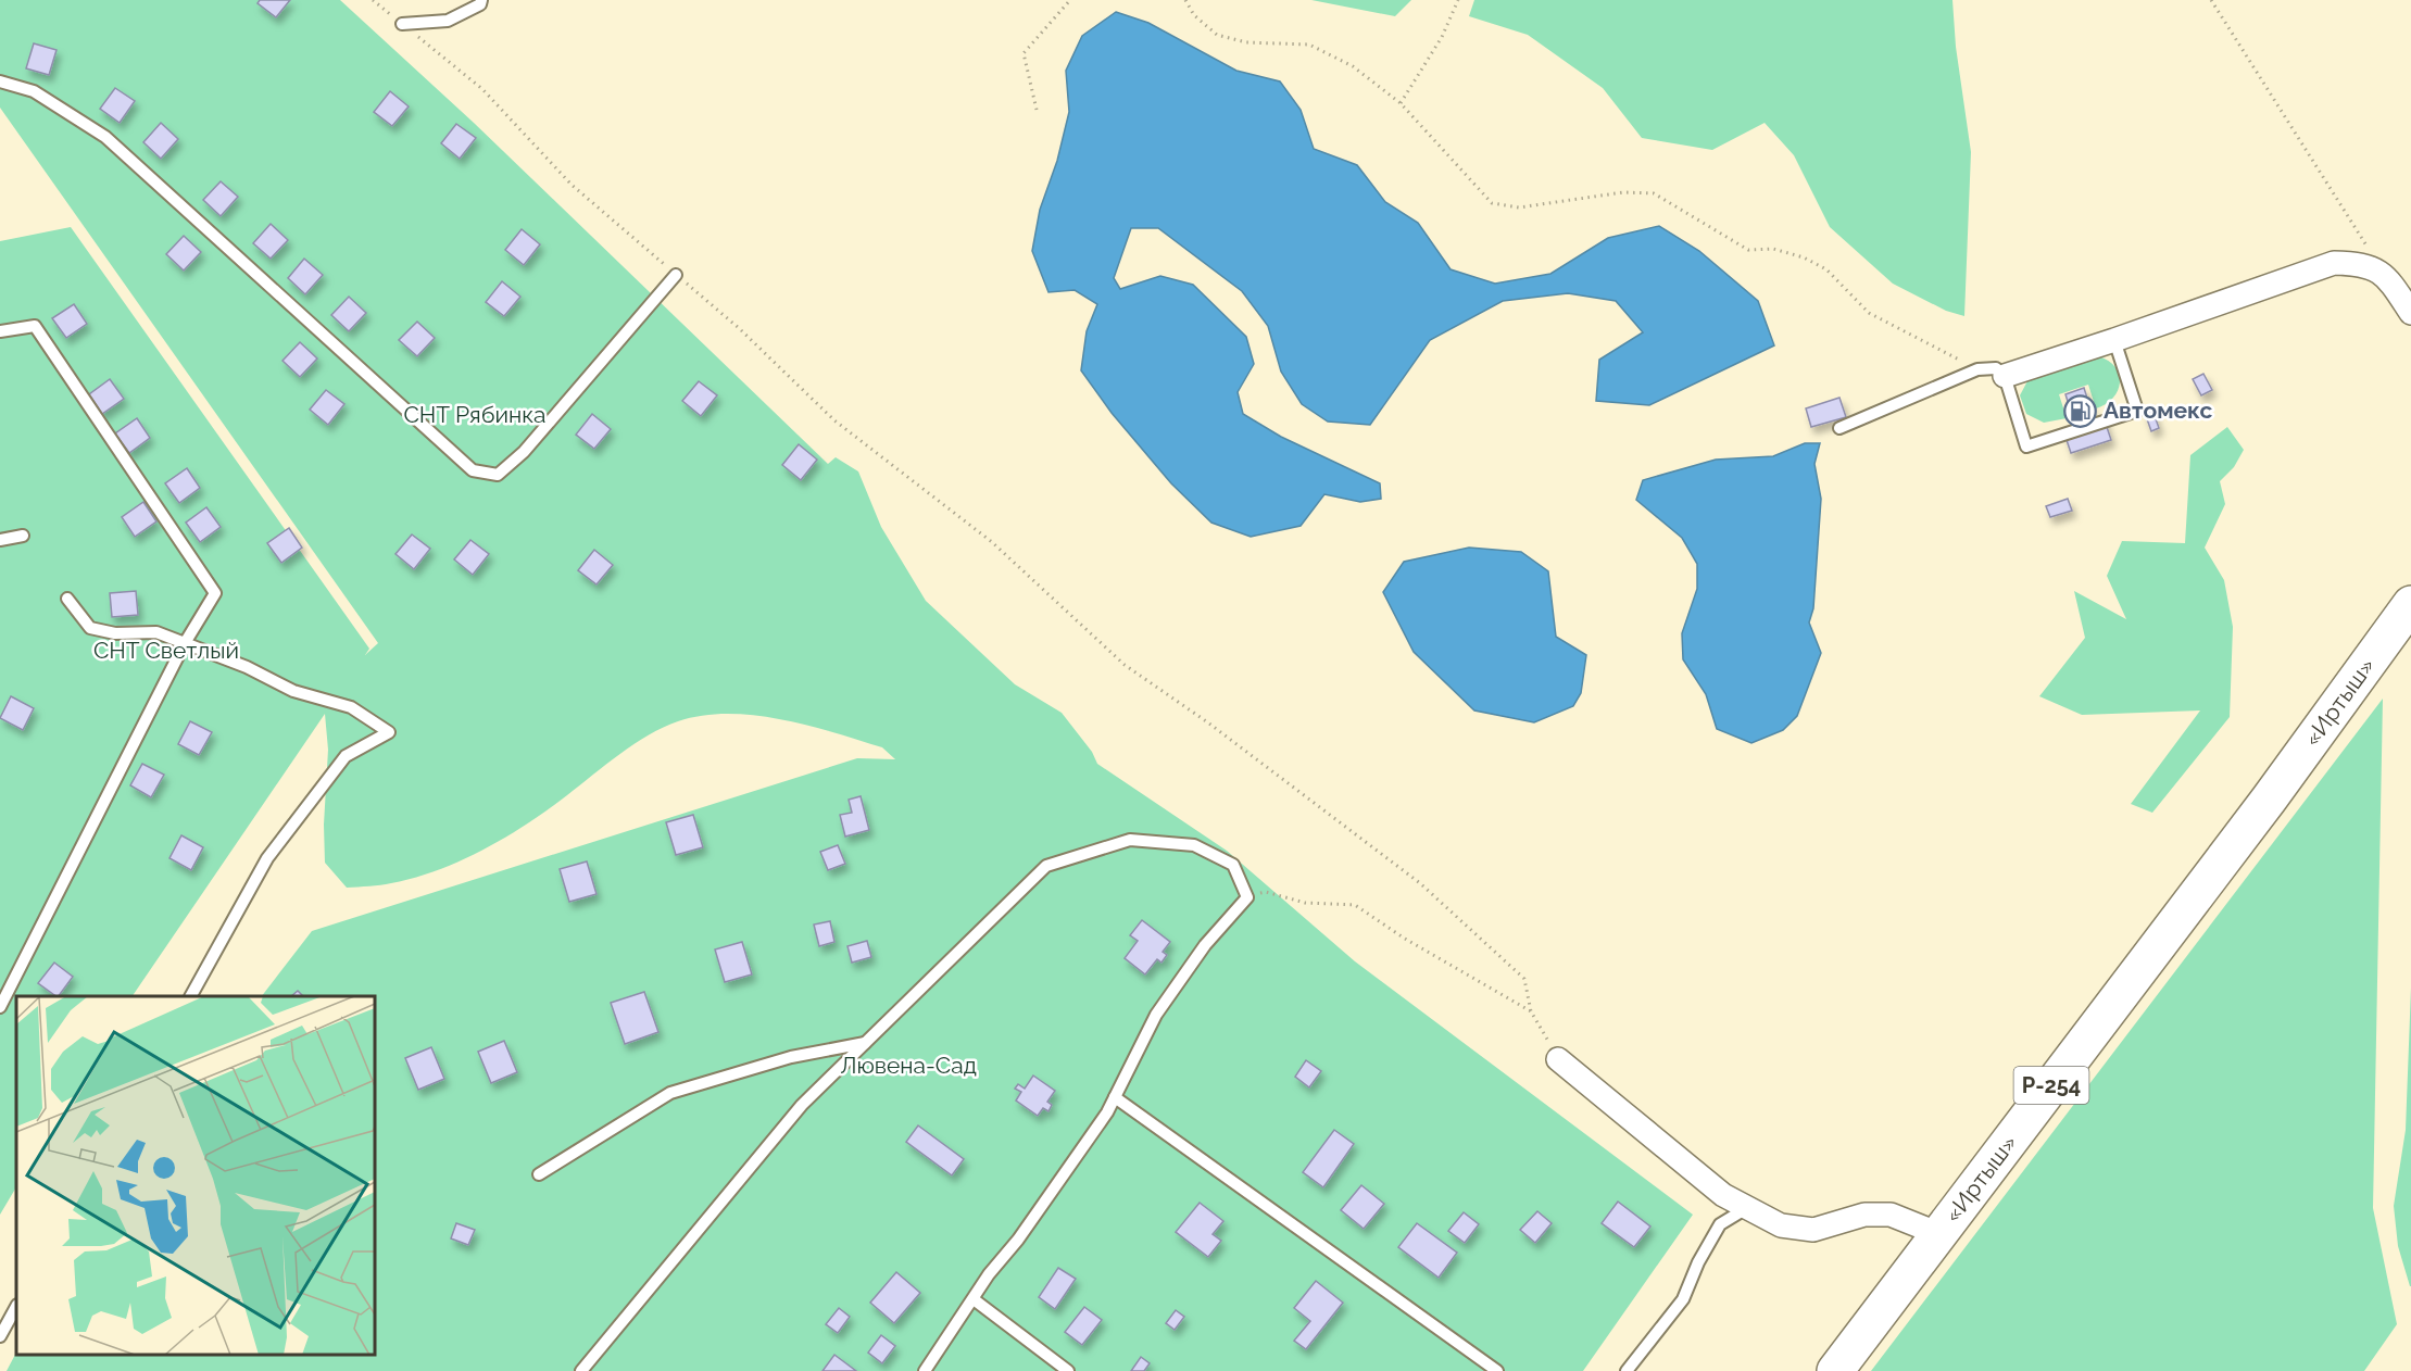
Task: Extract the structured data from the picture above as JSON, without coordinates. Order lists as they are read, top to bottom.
{
  "streets": {
    "highway": ["«Иртыш»", "Р-254"]
  },
  "parks": ["СНТ Рябинка", "СНТ Светлый", "Лювена-Сад"],
  "places": {
    "fuel station": ["Автомекс"]
  }
}
